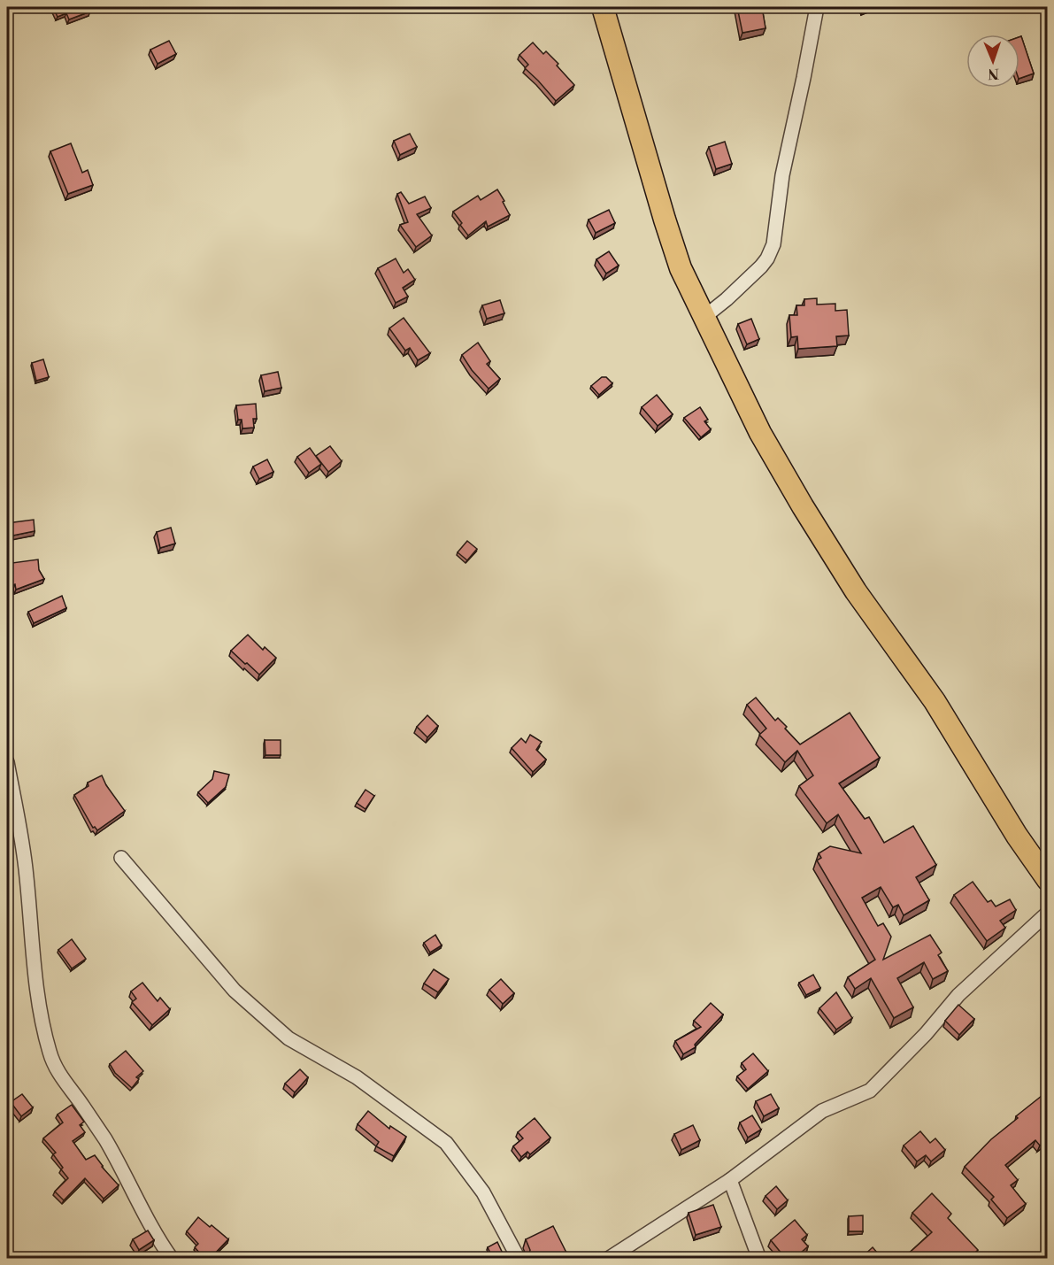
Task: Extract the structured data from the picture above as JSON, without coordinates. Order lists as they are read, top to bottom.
{
  "north": "bottom"
}
